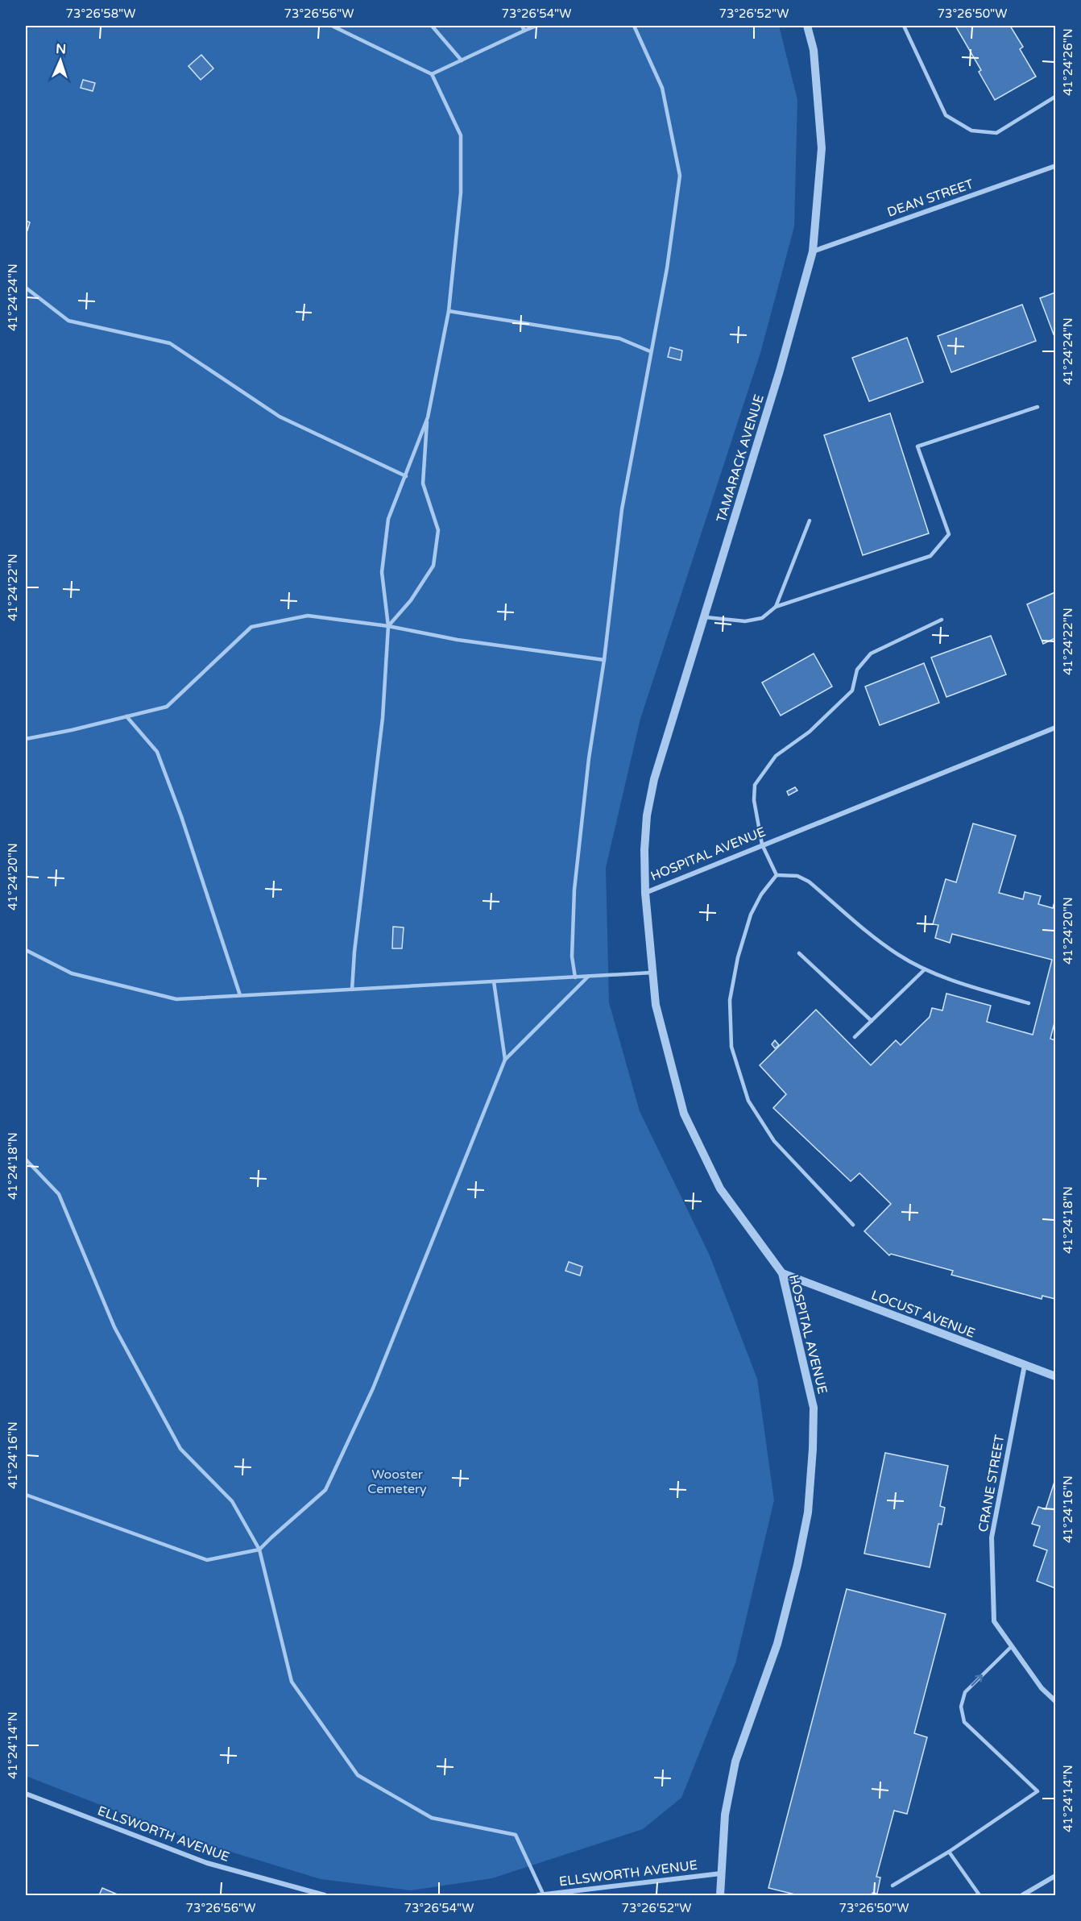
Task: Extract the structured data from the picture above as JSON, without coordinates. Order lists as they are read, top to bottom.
{
  "streets": {
    "street": [
      "DEAN STREET",
      "TAMARACK AVENUE",
      "HOSPITAL AVENUE",
      "LOCUST AVENUE",
      "CRANE STREET",
      "ELLSWORTH AVENUE"
    ]
  },
  "crossings": [
    ["DEAN STREET", "TAMARACK AVENUE"],
    ["TAMARACK AVENUE", "HOSPITAL AVENUE"],
    ["HOSPITAL AVENUE", "LOCUST AVENUE"],
    ["HOSPITAL AVENUE", "ELLSWORTH AVENUE"],
    ["LOCUST AVENUE", "CRANE STREET"]
  ],
  "parks": ["Wooster Cemetery"],
  "north": "top",
  "coordinates": [
    "73°26'58\"W",
    "73°26'56\"W",
    "73°26'54\"W",
    "73°26'52\"W",
    "73°26'50\"W",
    "41°24'26\"N",
    "41°24'24\"N",
    "41°24'22\"N",
    "41°24'20\"N",
    "41°24'18\"N",
    "41°24'16\"N",
    "41°24'14\"N"
  ]
}
